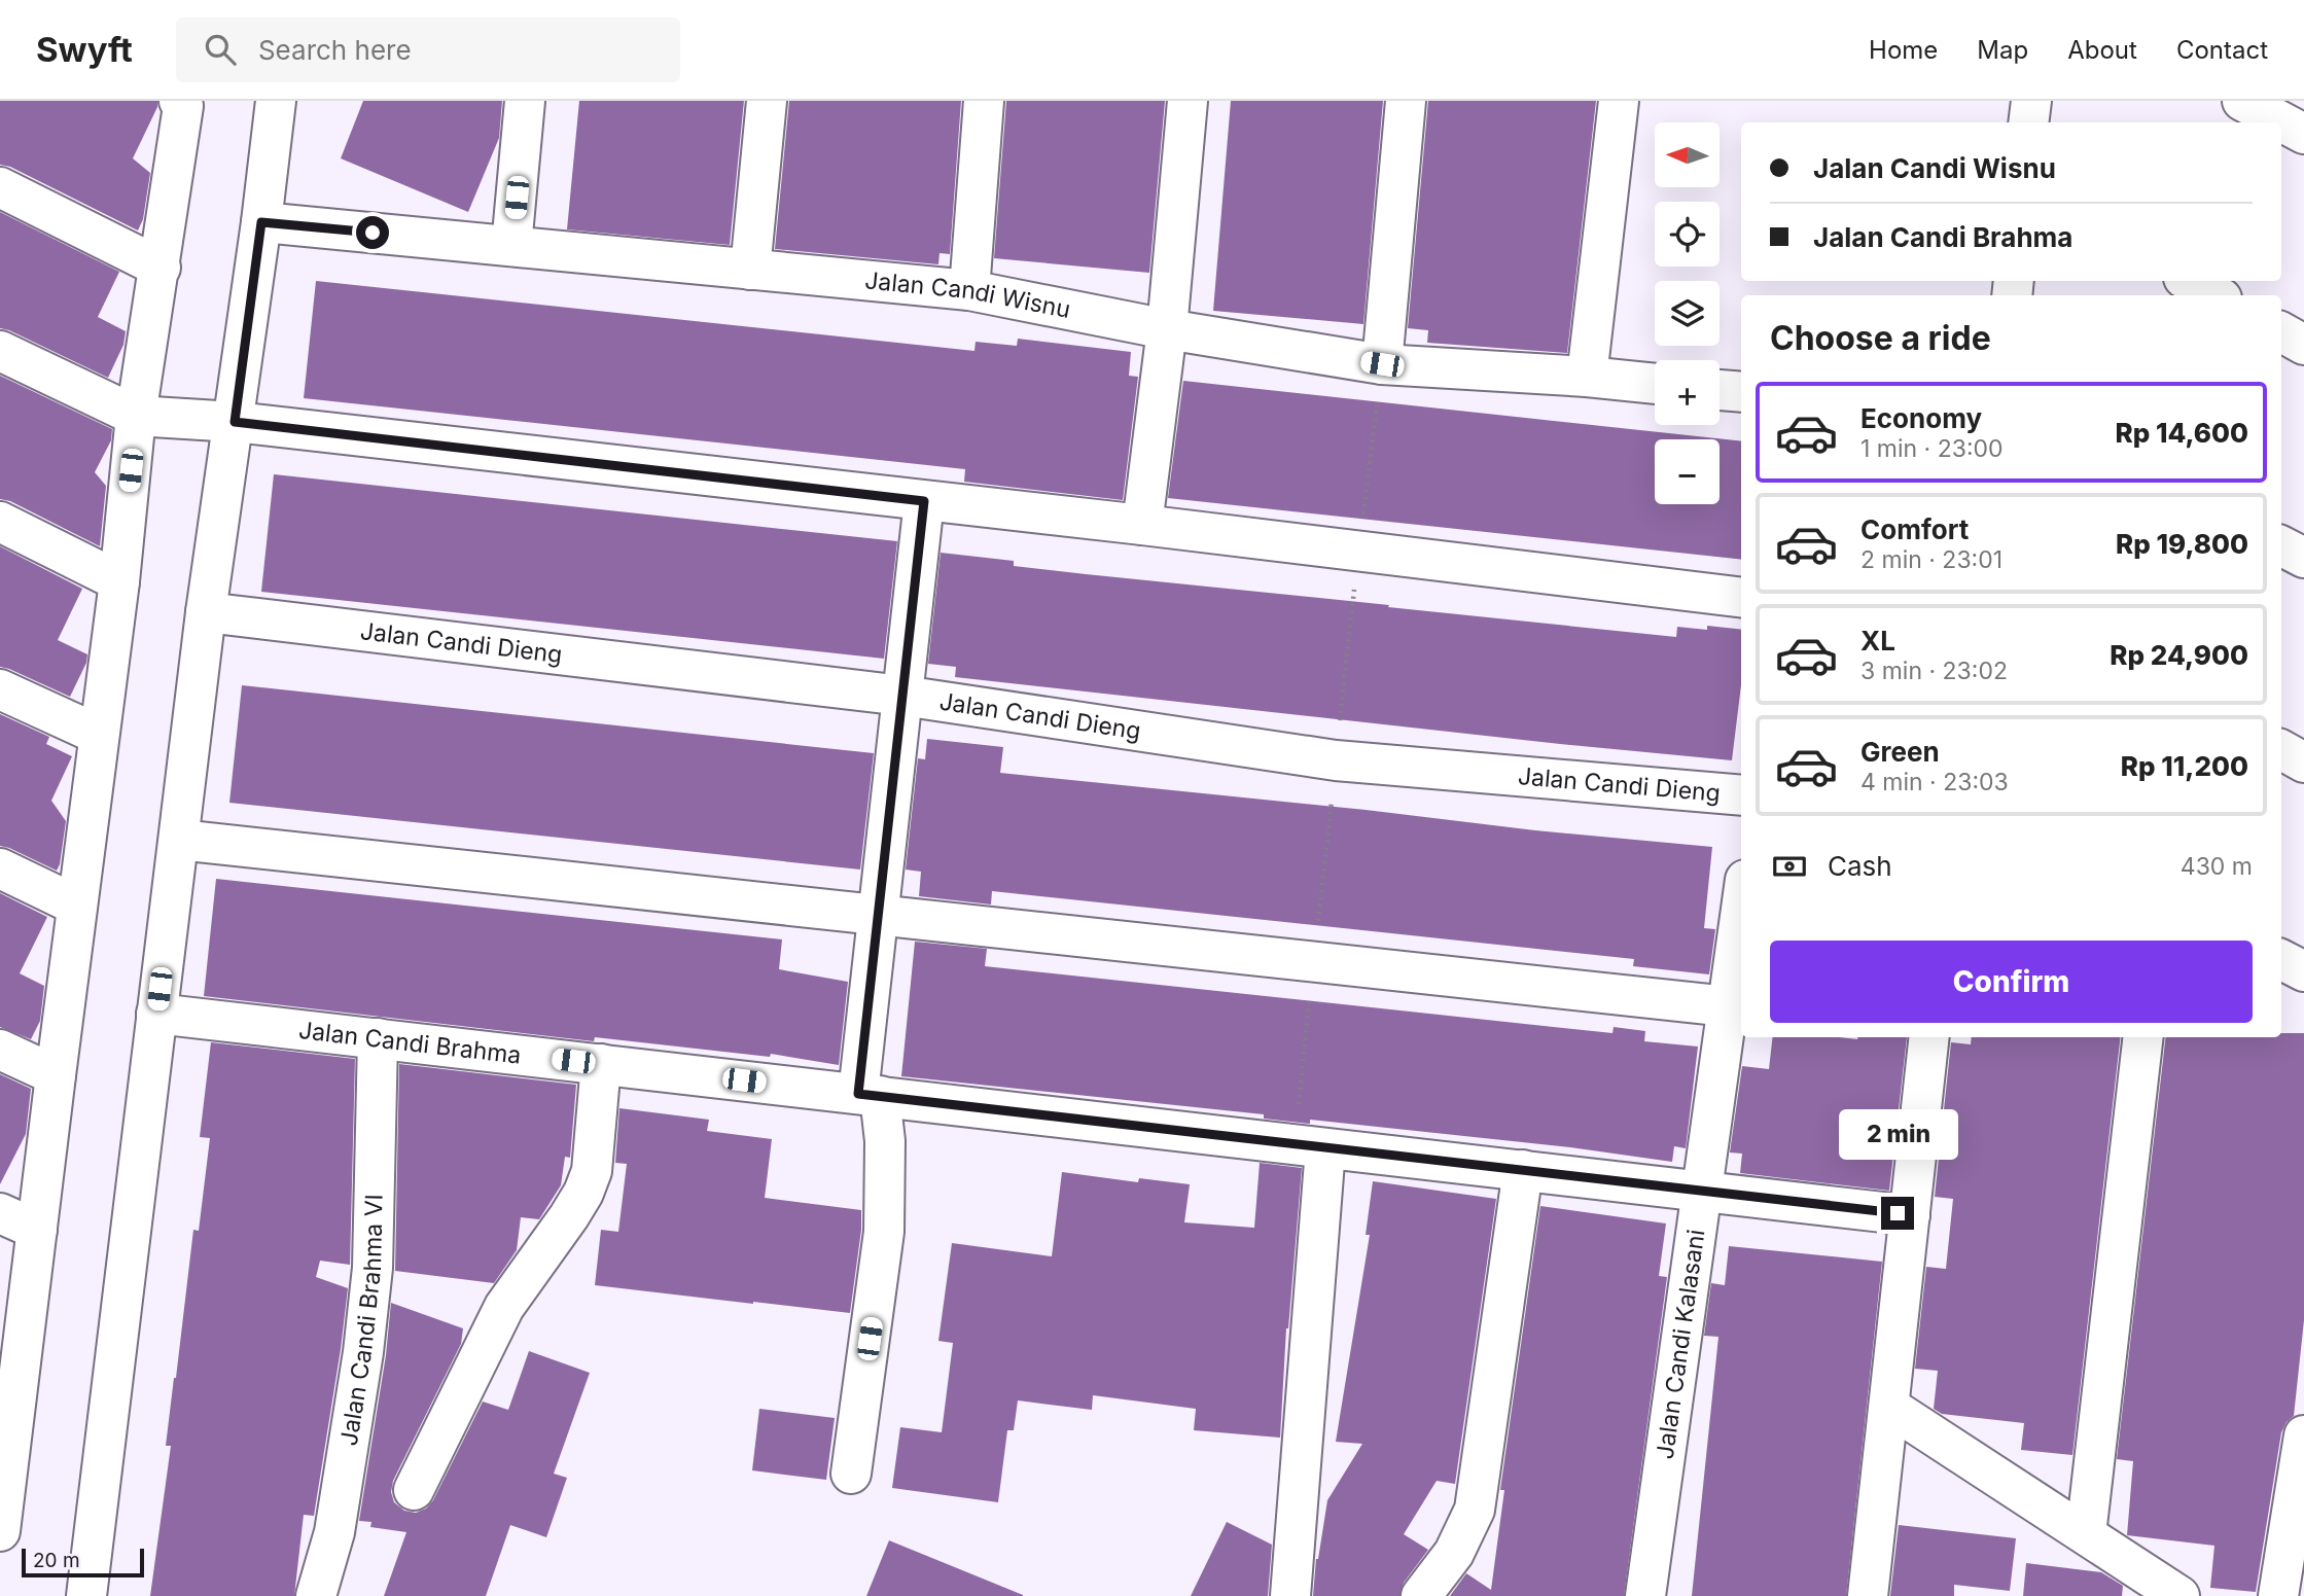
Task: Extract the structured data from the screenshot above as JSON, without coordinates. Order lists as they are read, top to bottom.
{
  "streets": {
    "street": [
      "Jalan Candi Wisnu",
      "Jalan Candi Dieng",
      "Jalan Candi Brahma",
      "Jalan Candi Brahma VI",
      "Jalan Candi Kalasani"
    ]
  },
  "crossings": [
    ["Jalan Candi Brahma", "Jalan Candi Brahma VI"],
    ["Jalan Candi Brahma", "Jalan Candi Kalasani"]
  ],
  "scale_bar": "20 m",
  "north": "left",
  "page": {
    "header": "Swyft",
    "search": "Search here",
    "nav": [
      "Home",
      "Map",
      "About",
      "Contact"
    ],
    "map_buttons": ["+", "−"],
    "banner": ["Jalan Candi Wisnu", "Jalan Candi Brahma"],
    "heading": "Choose a ride",
    "list": [
      {
        "name": "Economy",
        "note": "1 min · 23:00",
        "value": "Rp 14,600"
      },
      {
        "name": "Comfort",
        "note": "2 min · 23:01",
        "value": "Rp 19,800"
      },
      {
        "name": "XL",
        "note": "3 min · 23:02",
        "value": "Rp 24,900"
      },
      {
        "name": "Green",
        "note": "4 min · 23:03",
        "value": "Rp 11,200"
      }
    ],
    "pay": ["Cash", "430 m"],
    "buttons": "Confirm",
    "bubble": "2 min",
    "scale": "20 m"
  }
}
